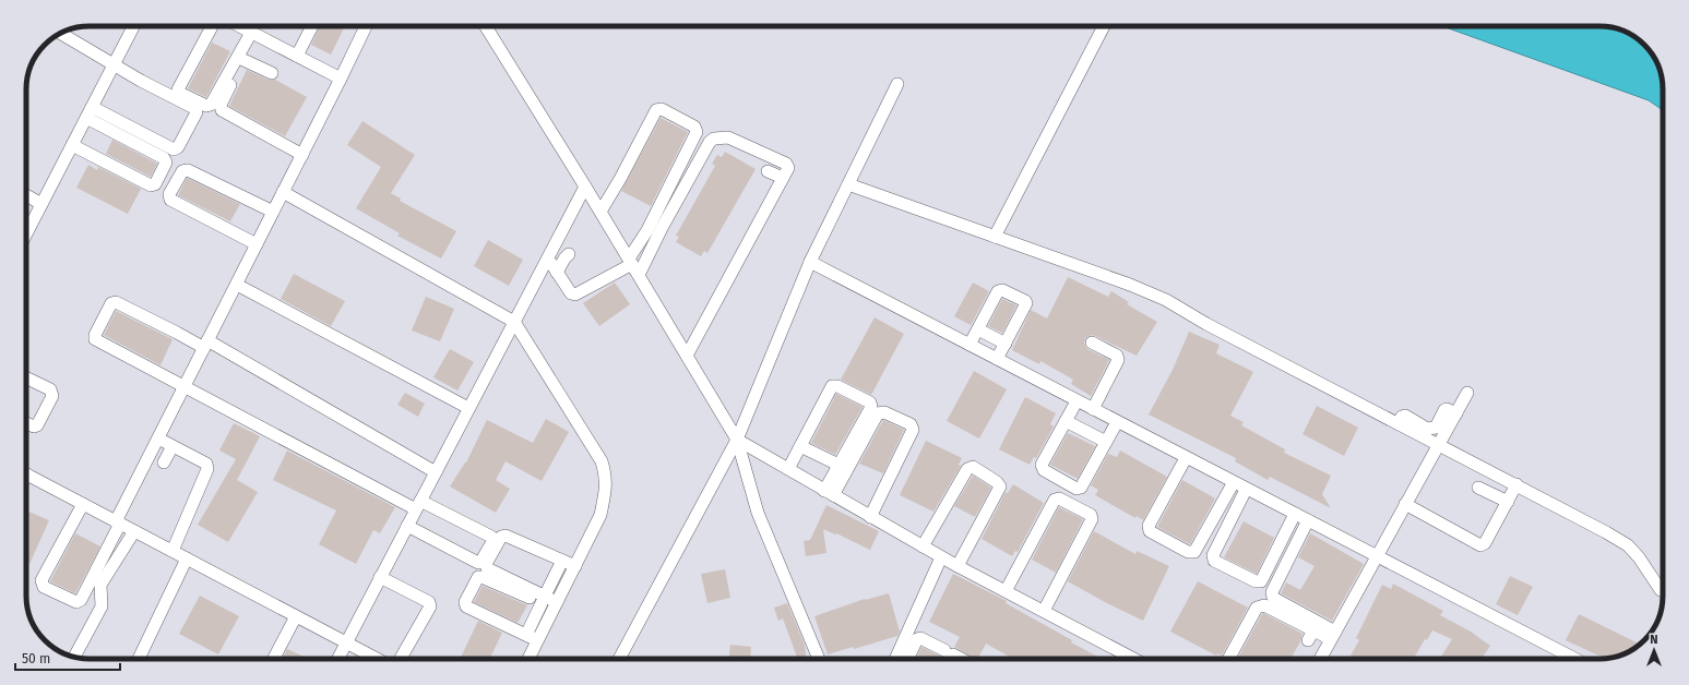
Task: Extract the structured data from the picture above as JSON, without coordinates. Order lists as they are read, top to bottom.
{
  "scale_bar": "50 m",
  "north": "top"
}
